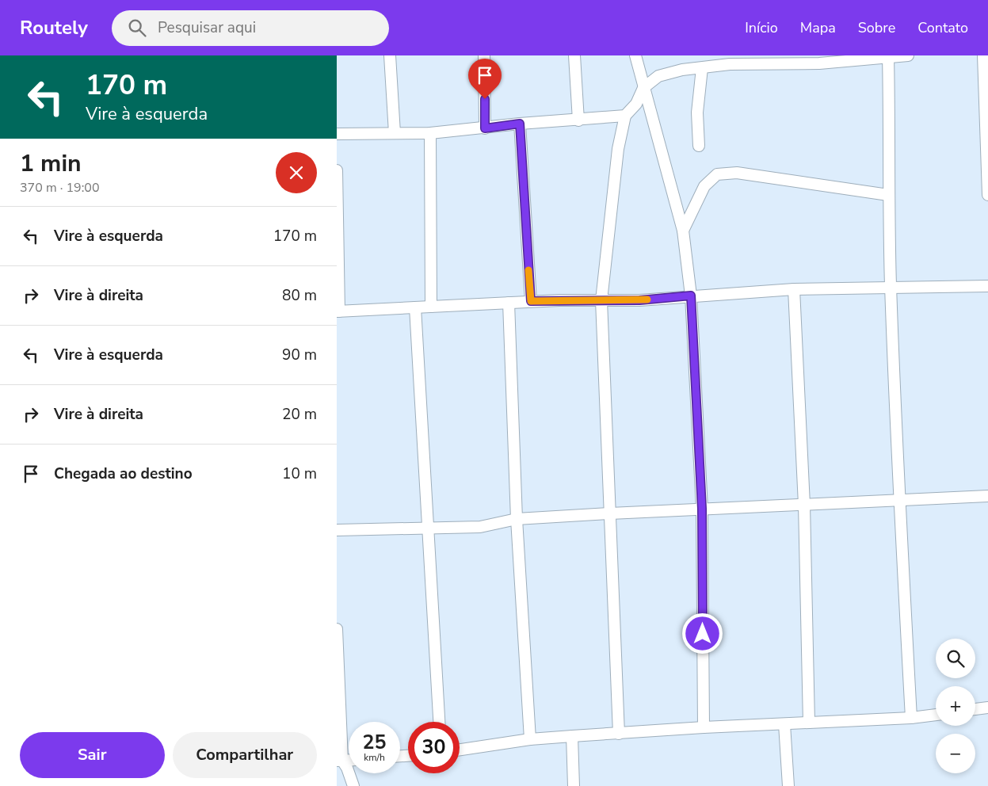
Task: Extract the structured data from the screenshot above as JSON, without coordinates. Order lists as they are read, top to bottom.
{
  "page": {
    "header": "Routely",
    "search": "Pesquisar aqui",
    "nav": [
      "Início",
      "Mapa",
      "Sobre",
      "Contato"
    ],
    "turn": ["170 m", "Vire à esquerda"],
    "heading": ["1 min", "370 m · 19:00"],
    "list": [
      {
        "name": "Vire à esquerda",
        "value": "170 m"
      },
      {
        "name": "Vire à direita",
        "value": "80 m"
      },
      {
        "name": "Vire à esquerda",
        "value": "90 m"
      },
      {
        "name": "Vire à direita",
        "value": "20 m"
      },
      {
        "name": "Chegada ao destino",
        "value": "10 m"
      }
    ],
    "map_buttons": ["+", "−"],
    "speed": "25 km/h",
    "limit": "30",
    "buttons": ["Sair", "Compartilhar"]
  }
}
